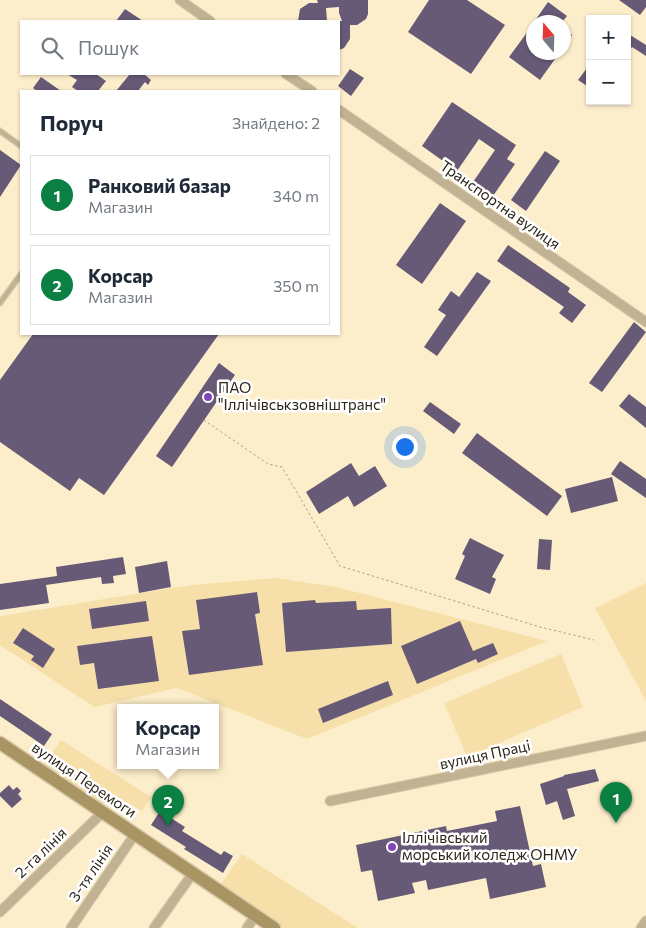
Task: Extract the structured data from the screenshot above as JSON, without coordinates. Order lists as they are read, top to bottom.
{
  "streets": {
    "main road": ["вулиця Перемоги"],
    "street": [
      "Транспортна вулиця",
      "вулиця Праці",
      "2-га лінія",
      "3-тя лінія"
    ]
  },
  "crossings": [
    ["вулиця Перемоги", "2-га лінія"],
    ["вулиця Перемоги", "3-тя лінія"]
  ],
  "places": ["ПАО \"Іллічівськзовніштранс\"", "Іллічівський морський коледж ОНМУ"],
  "north": "top",
  "page": {
    "map_buttons": ["+", "−"],
    "search": "Пошук",
    "heading": ["Поруч", "Знайдено: 2"],
    "list": [
      {
        "mark": "1",
        "name": "Ранковий базар",
        "note": "Магазин",
        "value": "340 m"
      },
      {
        "mark": "2",
        "name": "Корсар",
        "note": "Магазин",
        "value": "350 m"
      }
    ],
    "popup": ["Корсар", "Магазин"],
    "pins": ["1", "2"]
  }
}
